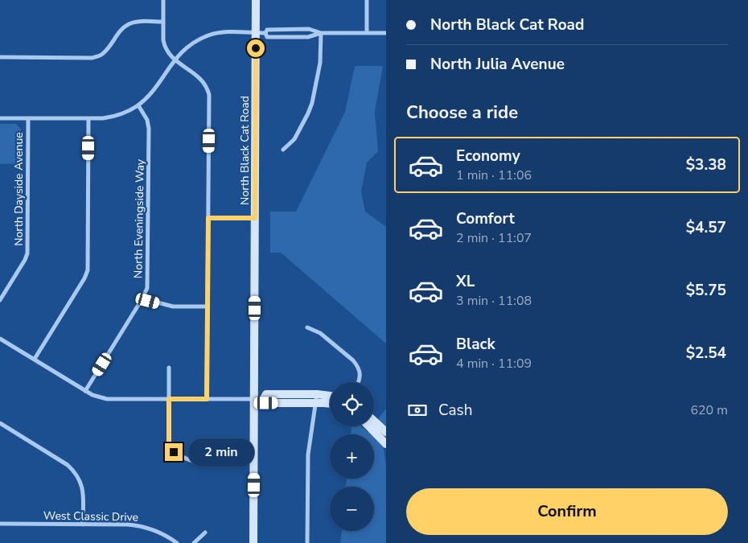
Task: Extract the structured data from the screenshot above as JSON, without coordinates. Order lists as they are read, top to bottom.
{
  "streets": {
    "main road": ["North Black Cat Road"],
    "street": ["North Dayside Avenue", "North Eveningside Way", "West Classic Drive"]
  },
  "page": {
    "banner": ["North Black Cat Road", "North Julia Avenue"],
    "heading": "Choose a ride",
    "list": [
      {
        "name": "Economy",
        "note": "1 min · 11:06",
        "value": "$3.38"
      },
      {
        "name": "Comfort",
        "note": "2 min · 11:07",
        "value": "$4.57"
      },
      {
        "name": "XL",
        "note": "3 min · 11:08",
        "value": "$5.75"
      },
      {
        "name": "Black",
        "note": "4 min · 11:09",
        "value": "$2.54"
      }
    ],
    "map_buttons": ["+", "−"],
    "pay": ["Cash", "620 m"],
    "bubble": "2 min",
    "buttons": "Confirm"
  }
}
